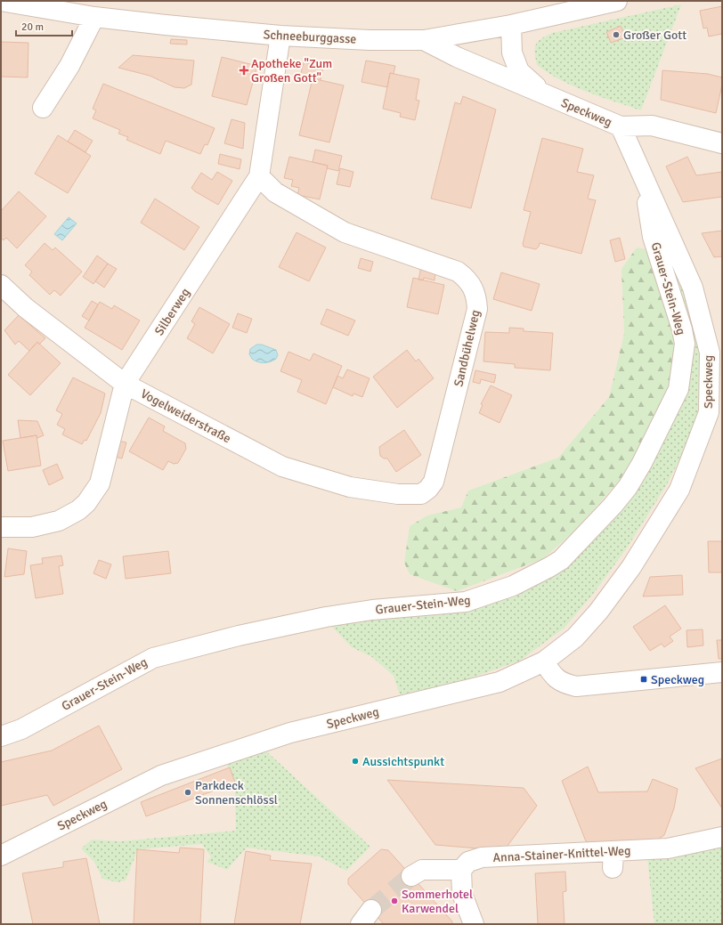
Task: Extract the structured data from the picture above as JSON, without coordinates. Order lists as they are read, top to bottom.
{
  "streets": {
    "street": [
      "Schneeburggasse",
      "Speckweg",
      "Grauer-Stein-Weg",
      "Silberweg",
      "Sandbühelweg",
      "Vogelweiderstraße",
      "Anna-Stainer-Knittel-Weg"
    ]
  },
  "crossings": [
    ["Schneeburggasse", "Speckweg"],
    ["Schneeburggasse", "Silberweg"],
    ["Speckweg", "Grauer-Stein-Weg"],
    ["Silberweg", "Sandbühelweg"],
    ["Silberweg", "Vogelweiderstraße"],
    ["Sandbühelweg", "Vogelweiderstraße"]
  ],
  "places": {
    "other": [
      "Großer Gott",
      "Aussichtspunkt",
      "Parkdeck Sonnenschlössl",
      "Sommerhotel Karwendel"
    ],
    "health": ["Apotheke \"Zum Großen Gott\""],
    "transit": ["Speckweg"]
  },
  "scale_bar": "20 m"
}
